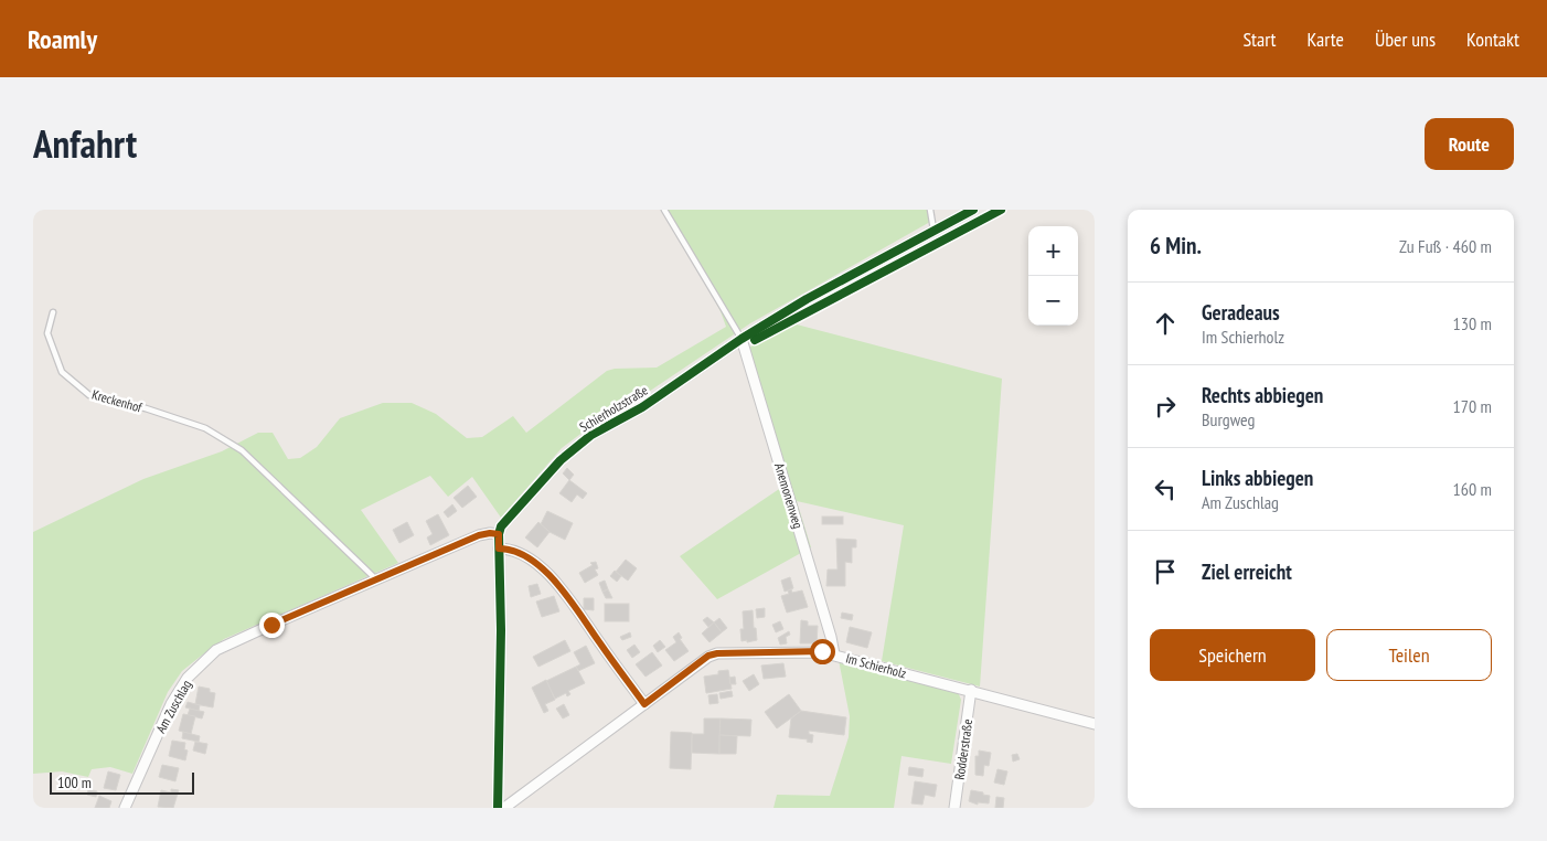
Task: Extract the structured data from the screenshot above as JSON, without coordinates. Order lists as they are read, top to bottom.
{
  "streets": {
    "street": [
      "Schierholzstraße",
      "Anemonenweg",
      "Im Schierholz",
      "Am Zuschlag",
      "Rodderstraße"
    ],
    "lane": ["Kreckenhof"]
  },
  "crossings": [
    ["Kreckenhof", "Am Zuschlag"],
    ["Schierholzstraße", "Anemonenweg"],
    ["Schierholzstraße", "Am Zuschlag"],
    ["Anemonenweg", "Im Schierholz"],
    ["Im Schierholz", "Rodderstraße"]
  ],
  "scale_bar": "100 m",
  "page": {
    "header": "Roamly",
    "nav": [
      "Start",
      "Karte",
      "Über uns",
      "Kontakt"
    ],
    "title": "Anfahrt",
    "buttons": [
      "Route",
      ["Speichern", "Teilen"]
    ],
    "heading": ["6 Min.", "Zu Fuß · 460 m"],
    "map_buttons": ["+", "−"],
    "list": [
      ["Geradeaus", "Im Schierholz", "130 m"],
      ["Rechts abbiegen", "Burgweg", "170 m"],
      ["Links abbiegen", "Am Zuschlag", "160 m"],
      "Ziel erreicht"
    ],
    "scale": "100 m"
  }
}
